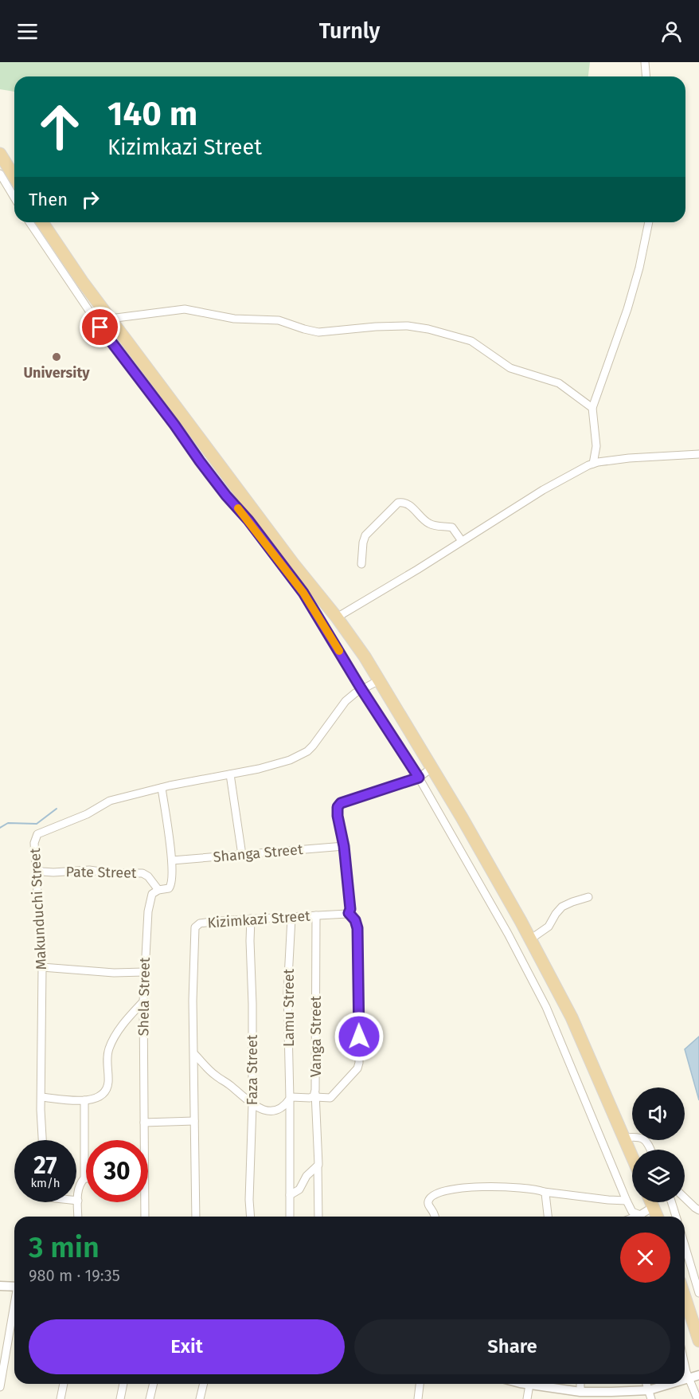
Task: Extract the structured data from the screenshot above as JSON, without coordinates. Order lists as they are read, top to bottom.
{
  "streets": {
    "street": [
      "Shanga Street",
      "Pate Street",
      "Makunduchi Street",
      "Kizimkazi Street",
      "Shela Street",
      "Lamu Street",
      "Vanga Street",
      "Faza Street"
    ]
  },
  "crossings": [
    ["Shanga Street", "Shela Street"],
    ["Pate Street", "Makunduchi Street"],
    ["Pate Street", "Shela Street"],
    ["Makunduchi Street", "Shela Street"],
    ["Kizimkazi Street", "Lamu Street"],
    ["Kizimkazi Street", "Vanga Street"],
    ["Kizimkazi Street", "Faza Street"],
    ["Lamu Street", "Vanga Street"]
  ],
  "places": ["University"],
  "page": {
    "header": "Turnly",
    "turn": ["140 m", "Kizimkazi Street"],
    "then": "Then",
    "speed": "27 km/h",
    "limit": "30",
    "heading": ["3 min", "980 m · 19:35"],
    "buttons": ["Exit", "Share"]
  }
}
